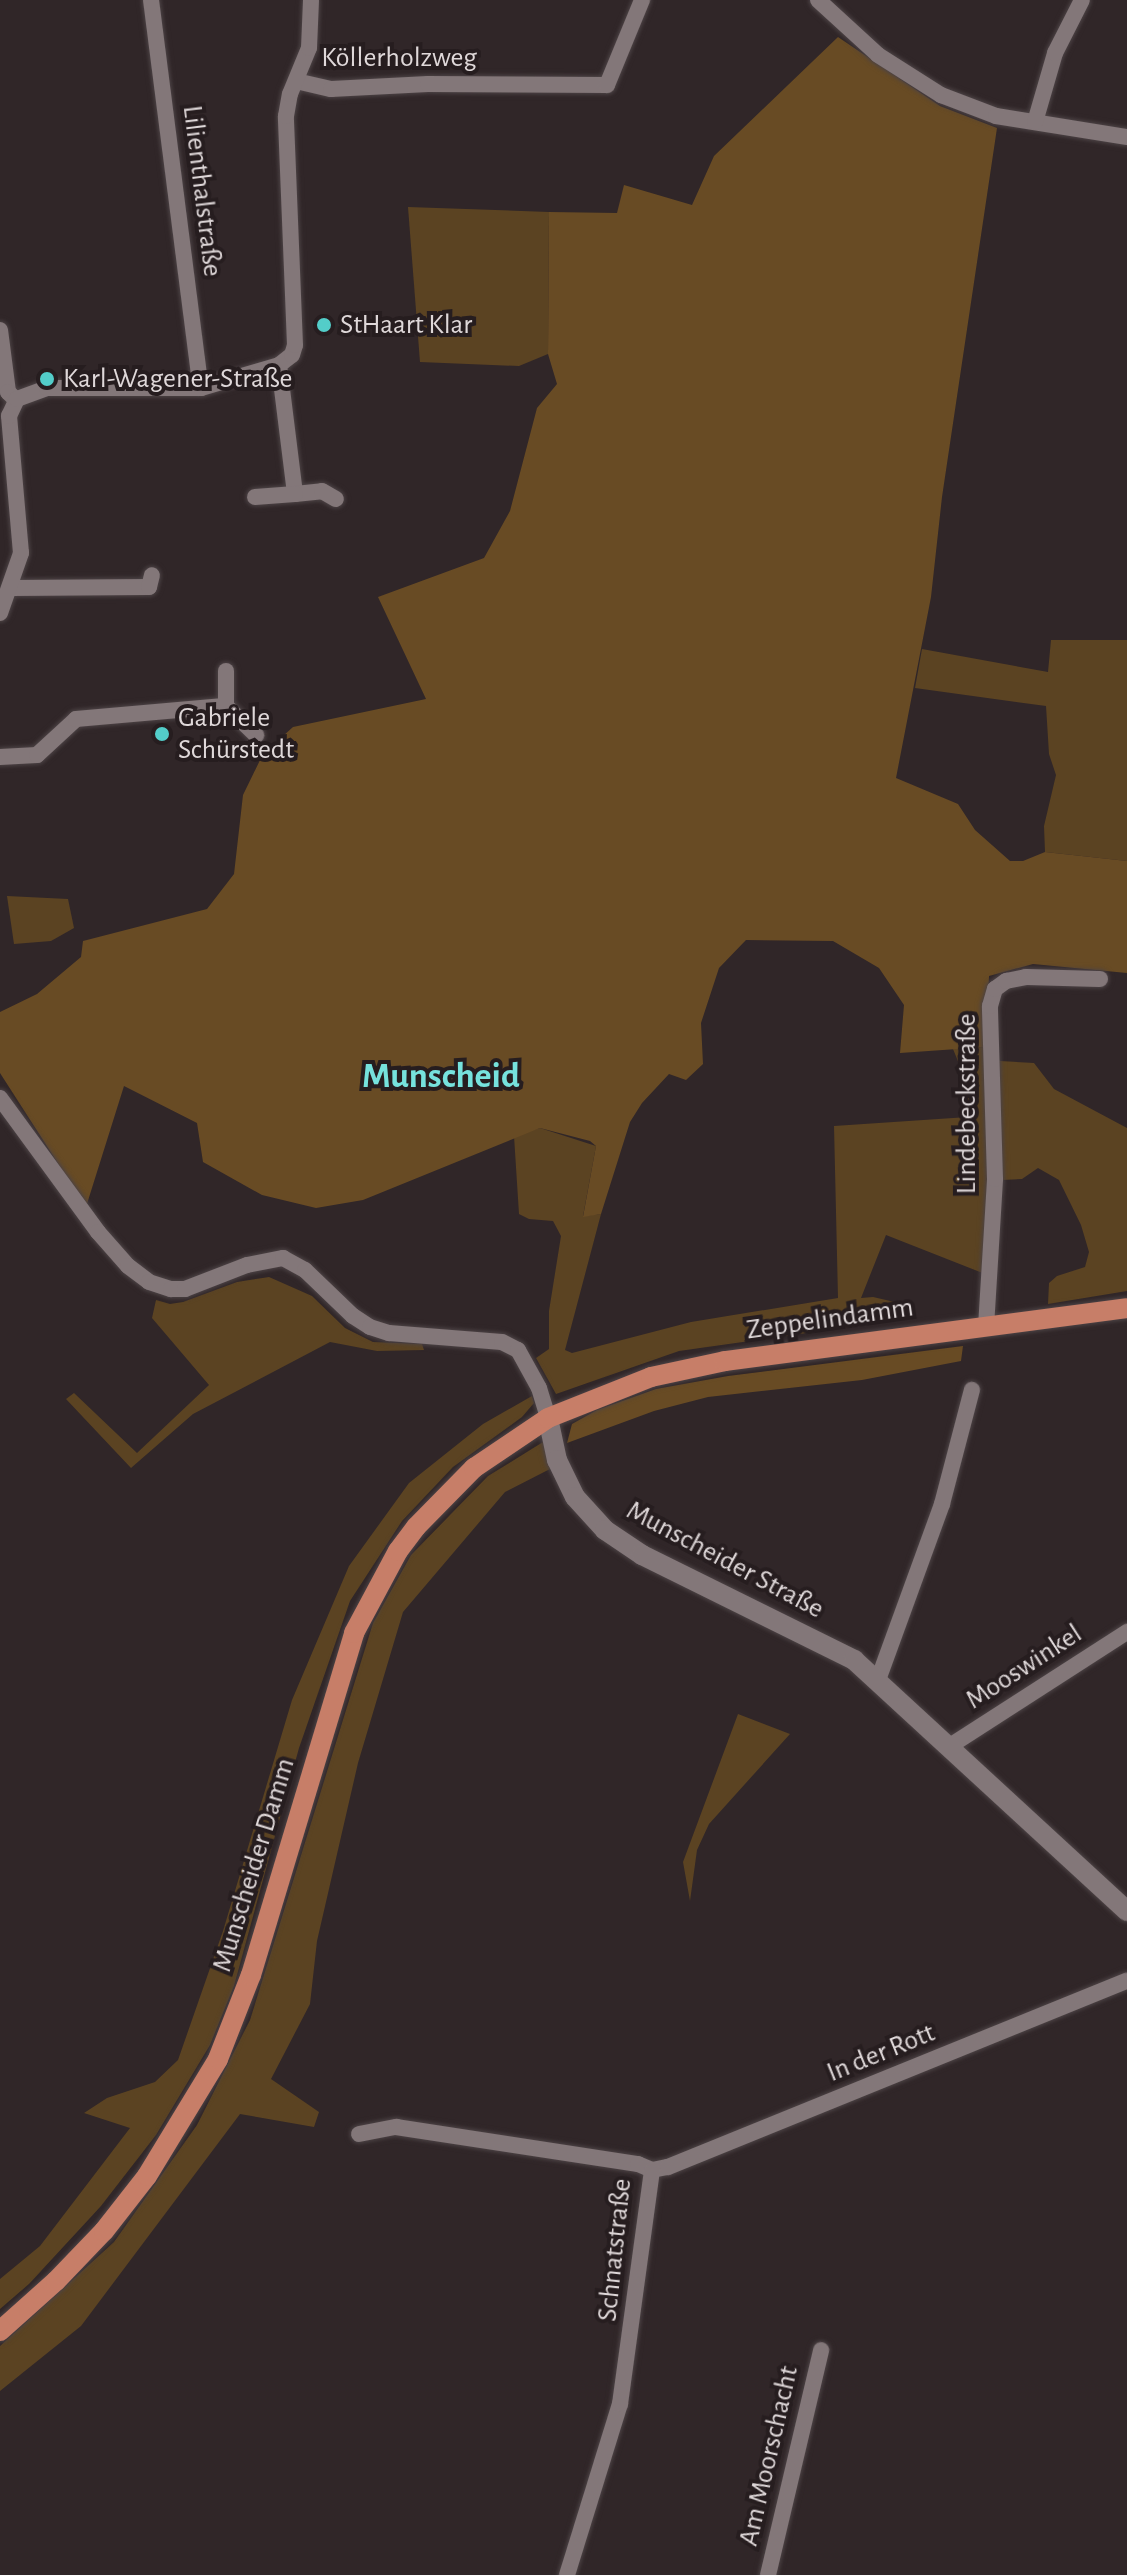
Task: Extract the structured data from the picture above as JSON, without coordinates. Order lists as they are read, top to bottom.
{
  "streets": {
    "main road": ["Zeppelindamm", "Munscheider Damm"],
    "street": [
      "Köllerholzweg",
      "Lilienthalstraße",
      "Lindebeckstraße",
      "Munscheider Straße",
      "Mooswinkel",
      "In der Rott",
      "Schnatstraße",
      "Am Moorschacht"
    ]
  },
  "crossings": [
    ["Lindebeckstraße", "Zeppelindamm"],
    ["Zeppelindamm", "Munscheider Straße"],
    ["Zeppelindamm", "Munscheider Damm"],
    ["Munscheider Straße", "Mooswinkel"],
    ["Munscheider Straße", "Munscheider Damm"],
    ["In der Rott", "Schnatstraße"]
  ],
  "districts": ["Munscheid"],
  "places": ["StHaart Klar", "Karl-Wagener-Straße", "Gabriele Schürstedt"]
}
